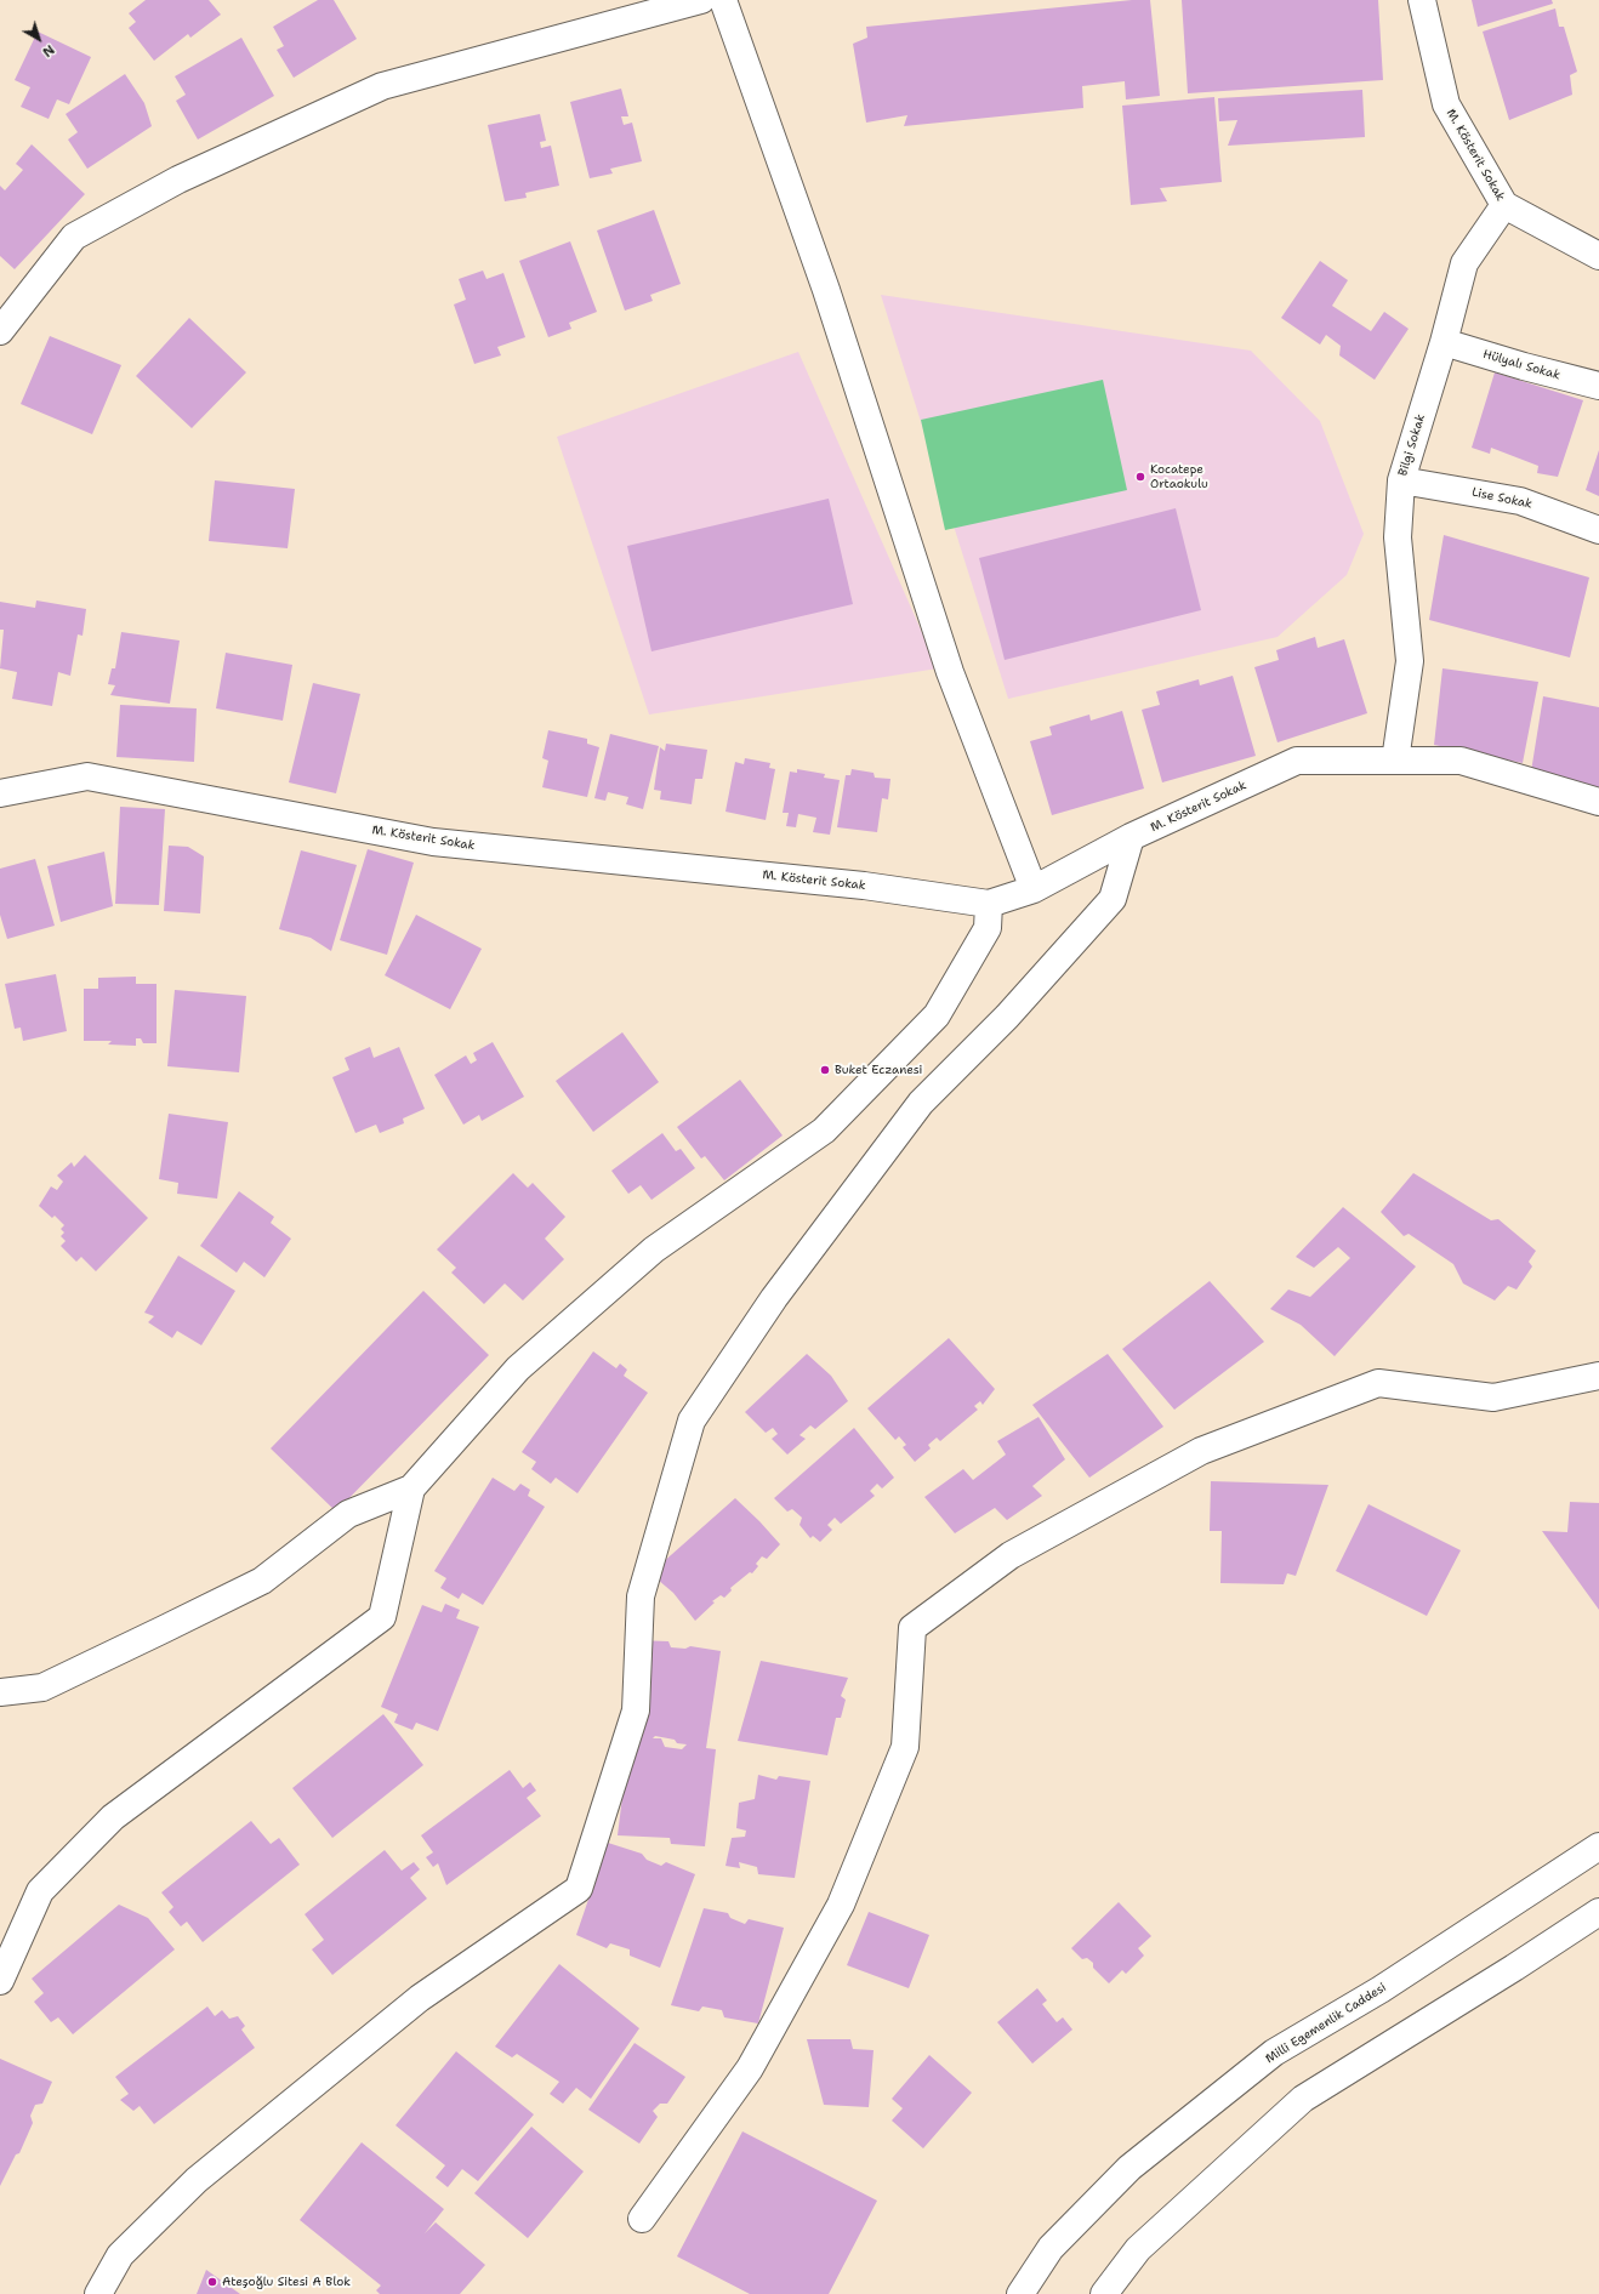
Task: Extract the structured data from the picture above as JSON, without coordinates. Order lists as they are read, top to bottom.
{
  "streets": {
    "main road": [
      "M. Kösterit Sokak",
      "Hülyalı Sokak",
      "Bilgi Sokak",
      "Lise Sokak",
      "Milli Egemenlik Caddesi"
    ]
  },
  "crossings": [
    ["M. Kösterit Sokak", "Bilgi Sokak"],
    ["Hülyalı Sokak", "Bilgi Sokak"],
    ["Bilgi Sokak", "Lise Sokak"]
  ],
  "places": ["Kocatepe Ortaokulu", "Buket Eczanesi", "Ateşoğlu Sitesi A Blok"],
  "north": "bottom right"
}
